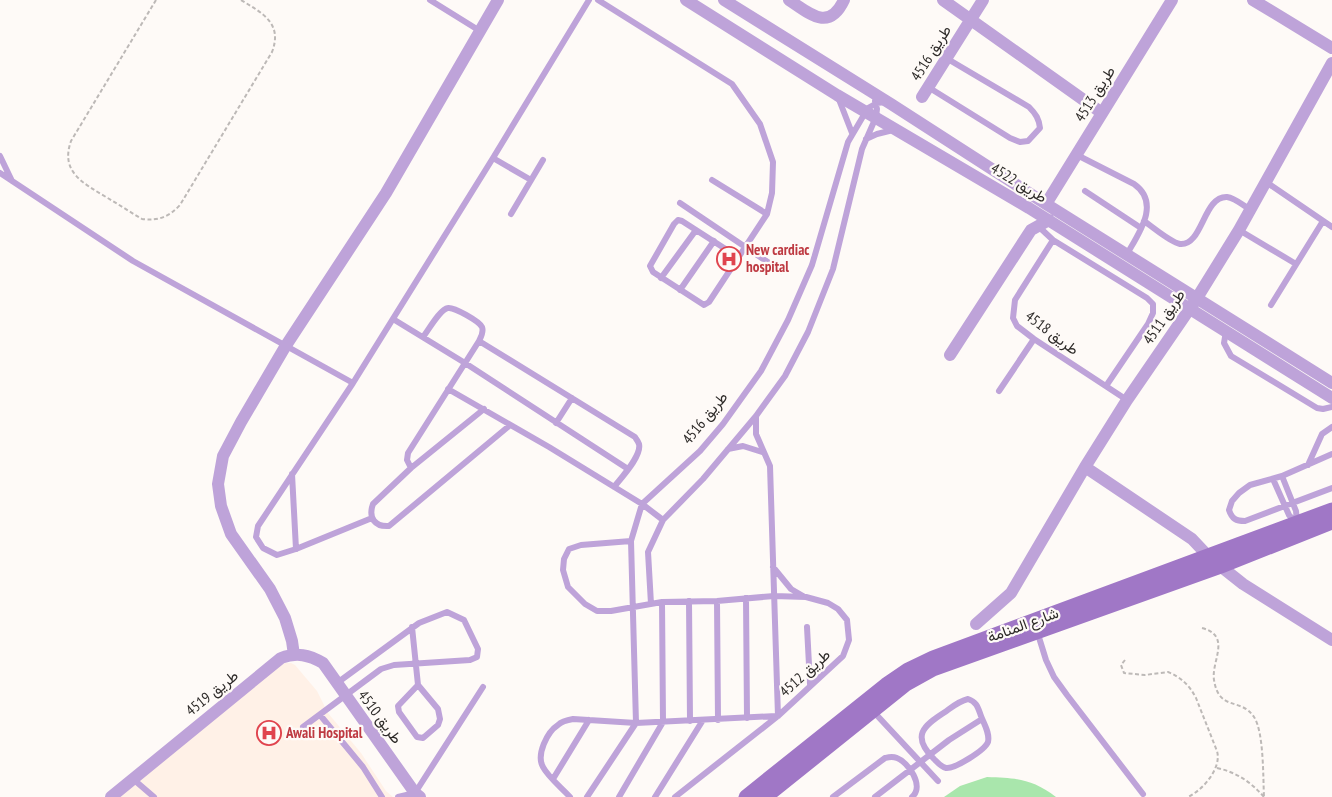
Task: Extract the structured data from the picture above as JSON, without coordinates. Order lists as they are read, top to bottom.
{
  "streets": {
    "street": [
      "طريق 4516",
      "طريق 4513",
      "طريق 4522",
      "طريق 4511",
      "شارع المنامة",
      "طريق 4519",
      "طريق 4510"
    ],
    "lane": ["طريق 4518", "طريق 4512"]
  },
  "crossings": [
    ["طريق 4516", "طريق 4522"],
    ["طريق 4516", "طريق 4512"],
    ["طريق 4513", "طريق 4522"],
    ["طريق 4522", "طريق 4511"],
    ["طريق 4511", "طريق 4518"]
  ],
  "places": {
    "hospital": ["New cardiac hospital", "Awali Hospital"]
  }
}
